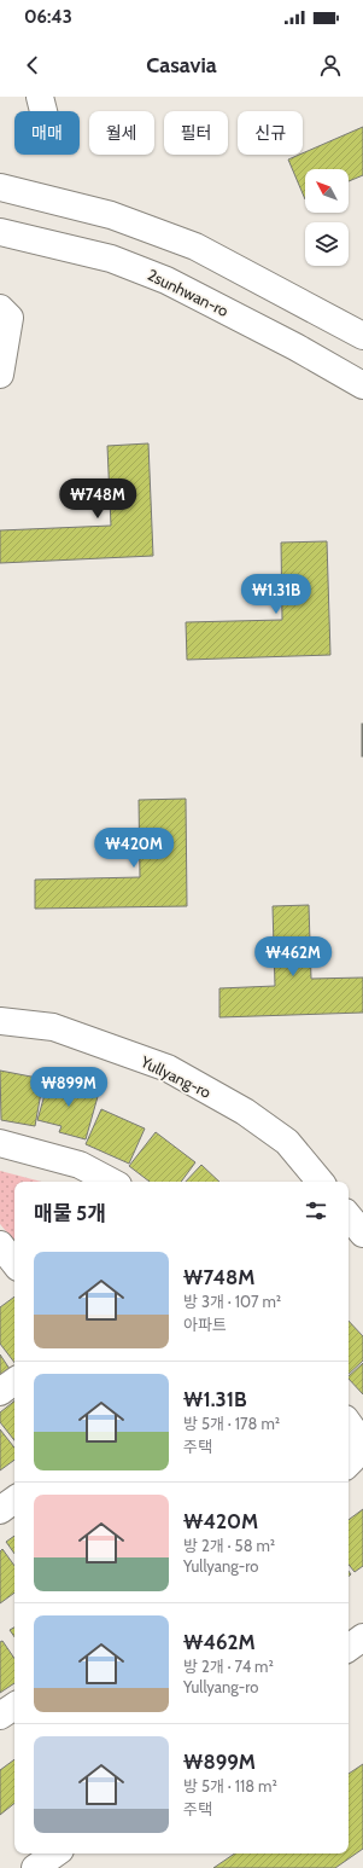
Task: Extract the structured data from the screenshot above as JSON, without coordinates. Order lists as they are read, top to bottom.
{
  "streets": {
    "street": ["2sunhwan-ro", "Yullyang-ro"]
  },
  "north": "top left",
  "page": {
    "status": "06:43",
    "header": "Casavia",
    "chip": [
      "매매",
      "월세",
      "필터",
      "신규"
    ],
    "price": [
      "₩748M",
      "₩1.31B",
      "₩420M",
      "₩462M",
      "₩899M"
    ],
    "heading": "매물 5개",
    "list": [
      {
        "name": "₩748M",
        "note": "방 3개 · 107 m² · 아파트"
      },
      {
        "name": "₩1.31B",
        "note": "방 5개 · 178 m² · 주택"
      },
      {
        "name": "₩420M",
        "note": "방 2개 · 58 m² · Yullyang-ro"
      },
      {
        "name": "₩462M",
        "note": "방 2개 · 74 m² · Yullyang-ro"
      },
      {
        "name": "₩899M",
        "note": "방 5개 · 118 m² · 주택"
      }
    ]
  }
}
